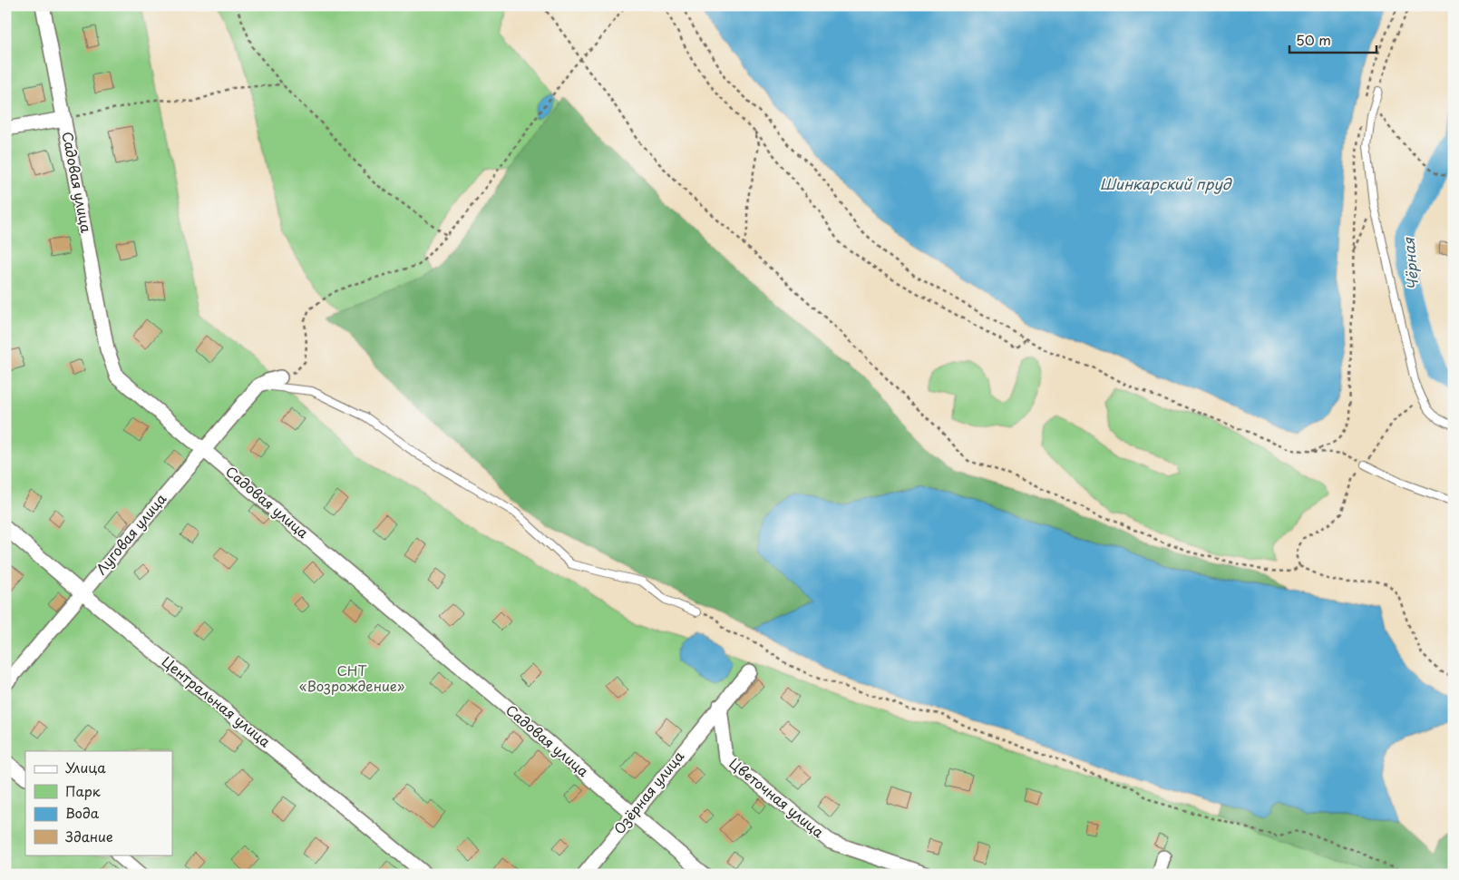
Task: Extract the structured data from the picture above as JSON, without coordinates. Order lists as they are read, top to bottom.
{
  "streets": {
    "street": [
      "Садовая улица",
      "Луговая улица",
      "Центральная улица",
      "Озёрная улица",
      "Цветочная улица"
    ]
  },
  "crossings": [
    ["Садовая улица", "Луговая улица"],
    ["Садовая улица", "Озёрная улица"],
    ["Луговая улица", "Центральная улица"],
    ["Озёрная улица", "Цветочная улица"]
  ],
  "water": ["Шинкарский пруд", "Чёрная"],
  "parks": ["СНТ «Возрождение»"],
  "legend": [
    "Улица",
    "Парк",
    "Вода",
    "Здание"
  ],
  "scale_bar": "50 m"
}
